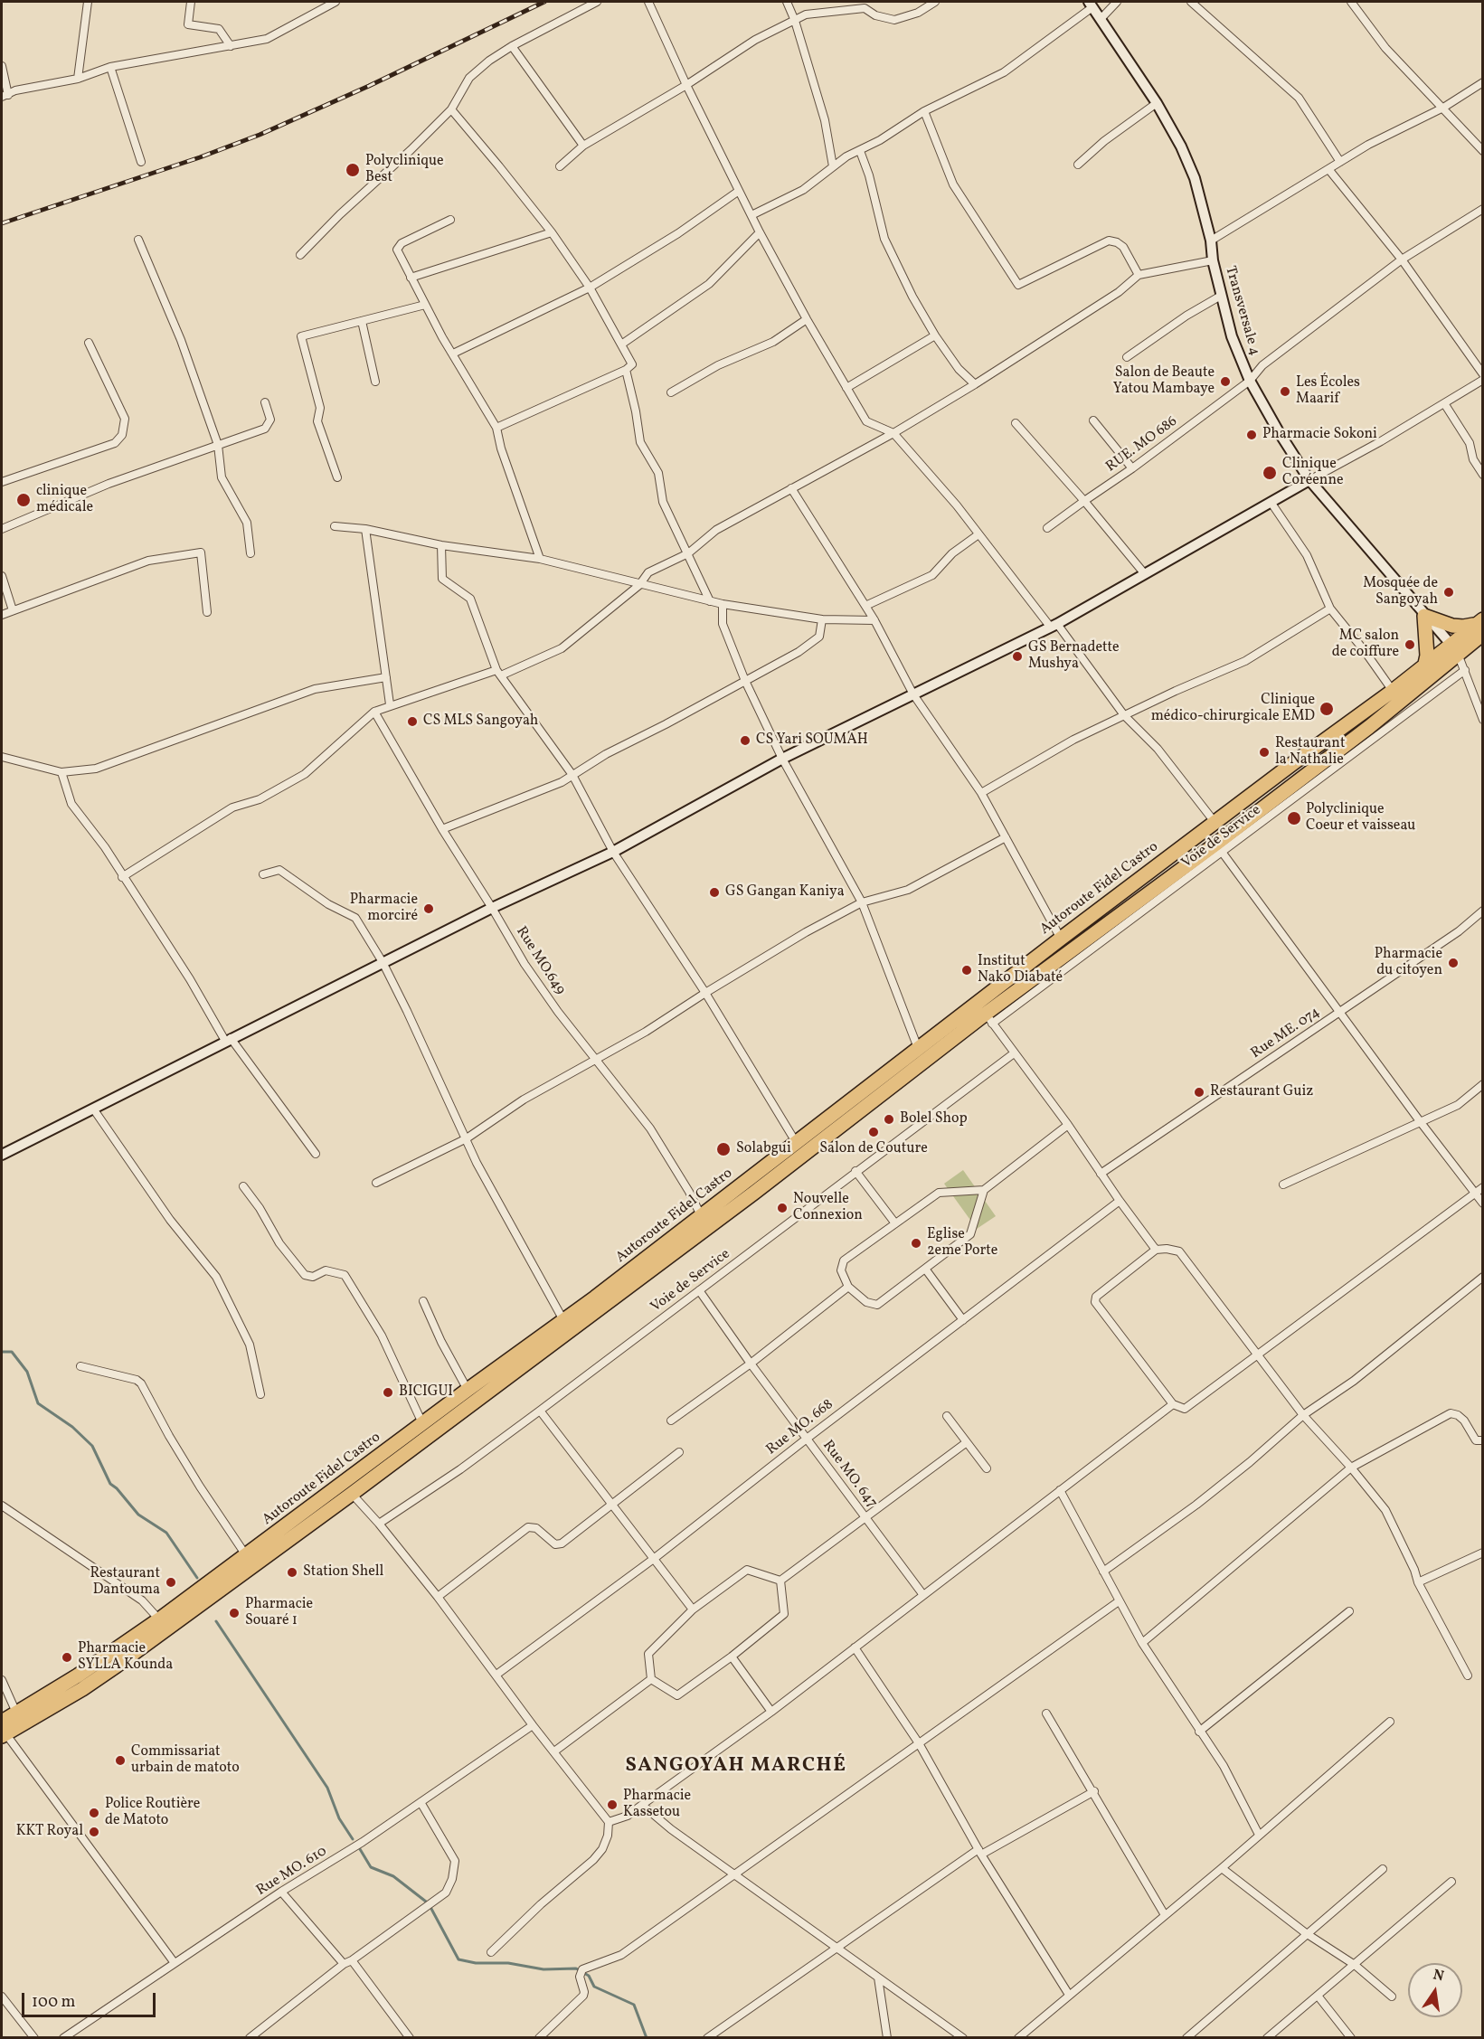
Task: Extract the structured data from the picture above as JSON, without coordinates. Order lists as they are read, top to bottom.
{
  "streets": {
    "highway": ["Autoroute Fidel Castro"],
    "street": [
      "Transversale 4",
      "RUE. MO 686",
      "Voie de Service",
      "Rue MO.649",
      "Rue ME. 074",
      "Rue MO. 668",
      "Rue MO. 647",
      "Rue MO. 610"
    ]
  },
  "crossings": [
    ["Transversale 4", "RUE. MO 686"],
    ["Transversale 4", "Autoroute Fidel Castro"],
    ["Voie de Service", "Autoroute Fidel Castro"],
    ["Voie de Service", "Rue MO. 647"],
    ["Autoroute Fidel Castro", "Rue MO.649"],
    ["Rue MO. 668", "Rue MO. 647"]
  ],
  "districts": ["SANGOYAH MARCHÉ"],
  "places": [
    "Polyclinique Best",
    "Salon de Beaute Yatou Mambaye",
    "Les Écoles Maarif",
    "Pharmacie Sokoni",
    "Clinique Coréenne",
    "clinique médicale",
    "Mosquée de Sangoyah",
    "MC salon de coiffure",
    "GS Bernadette Mushya",
    "Clinique médico-chirurgicale EMD",
    "CS MLS Sangoyah",
    "CS Yari SOUMAH",
    "Restaurant la Nathalie",
    "Polyclinique Coeur et vaisseau",
    "GS Gangan Kaniya",
    "Pharmacie morciré",
    "Pharmacie du citoyen",
    "Institut Nako Diabaté",
    "Restaurant Guiz",
    "Bolel Shop",
    "Salon de Couture",
    "Solabgui",
    "Nouvelle Connexion",
    "Eglise 2eme Porte",
    "BICIGUI",
    "Station Shell",
    "Restaurant Dantouma",
    "Pharmacie Souaré 1",
    "Pharmacie SYLLA Kounda",
    "Commissariat urbain de matoto",
    "Pharmacie Kassetou",
    "Police Routière de Matoto",
    "KKT Royal"
  ],
  "scale_bar": "100 m",
  "north": "top"
}
